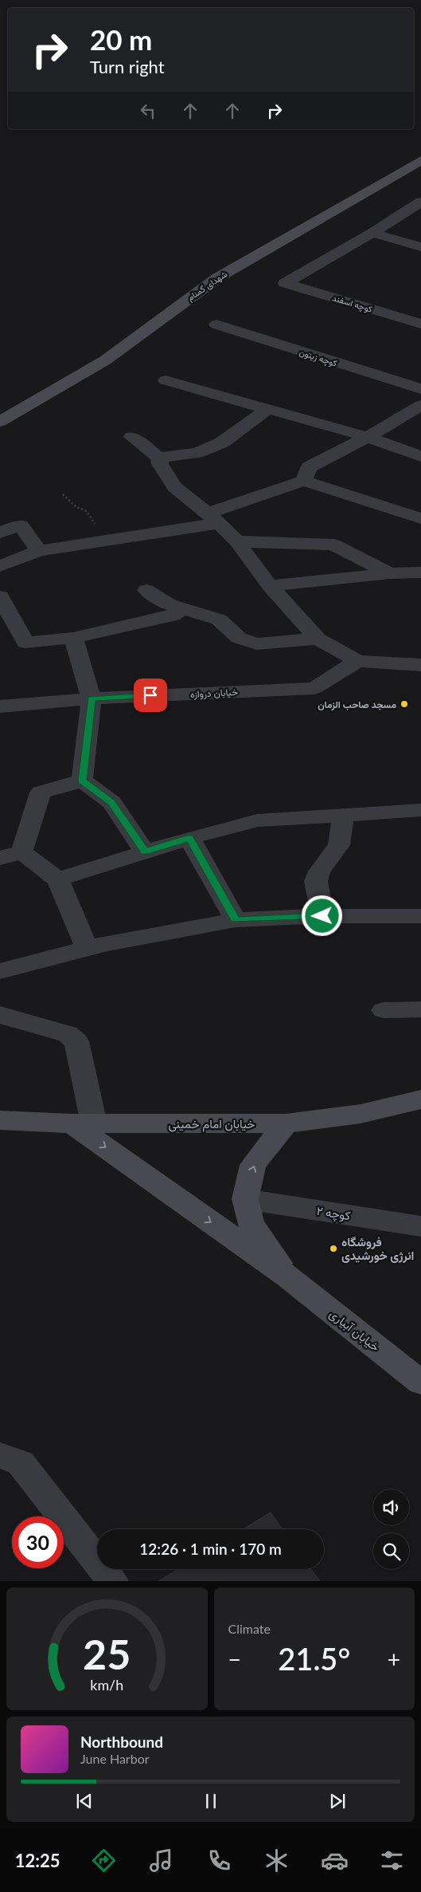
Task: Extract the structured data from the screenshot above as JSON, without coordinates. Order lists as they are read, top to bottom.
{
  "streets": {
    "street": [
      "شهدای گمنام",
      "کوچه اسفند",
      "کوچه زیتون",
      "خیابان دروازه",
      "خیابان امام خمینی",
      "کوچه ۲",
      "خیابان آبیاری"
    ]
  },
  "places": ["مسجد صاحب الزمان", "فروشگاه انرژی خورشیدی"],
  "page": {
    "turn": ["20 m", "Turn right"],
    "limit": "30",
    "trip": "12:26 · 1 min · 170 m",
    "tile": "Climate",
    "heat": ["−", "21.5°", "+"],
    "song": ["Northbound", "June Harbor"],
    "tabs": "12:25",
    "gauge": ["25", "km/h"]
  }
}
